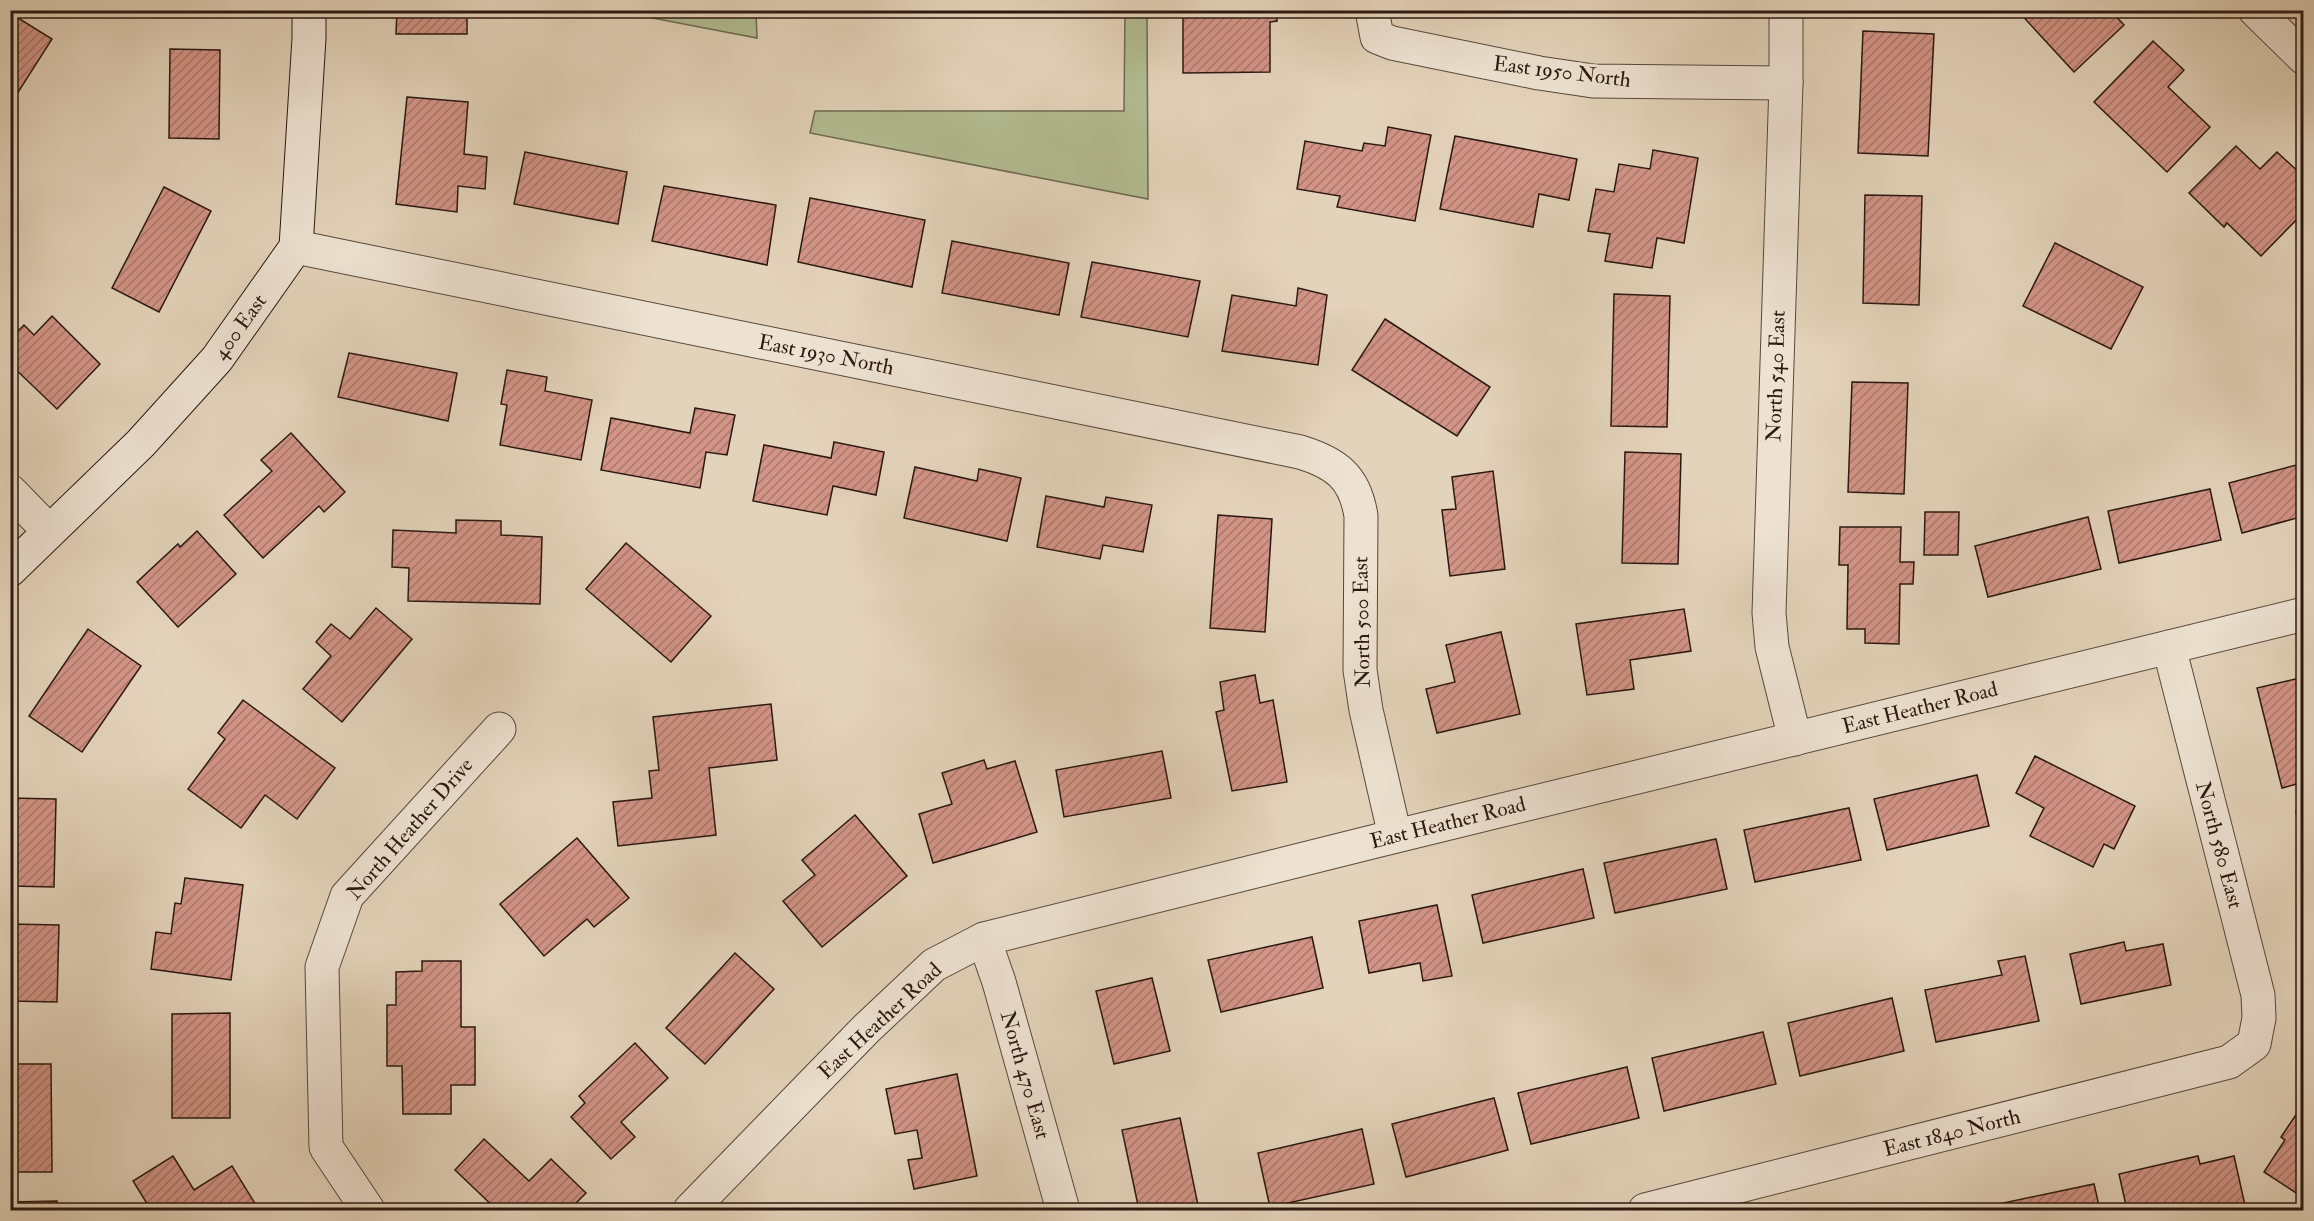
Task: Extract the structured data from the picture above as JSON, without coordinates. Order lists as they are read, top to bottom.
{
  "streets": {
    "street": [
      "East 1950 North",
      "400 East",
      "East 1930 North",
      "North 540 East",
      "North 500 East",
      "East Heather Road",
      "North Heather Drive",
      "North 580 East",
      "North 470 East",
      "East 1840 North"
    ]
  },
  "crossings": [
    ["East 1950 North", "North 540 East"],
    ["400 East", "East 1930 North"],
    ["East 1930 North", "North 500 East"],
    ["North 540 East", "East Heather Road"],
    ["North 500 East", "East Heather Road"],
    ["East Heather Road", "North 580 East"],
    ["East Heather Road", "North 470 East"],
    ["North 580 East", "East 1840 North"]
  ]
}
